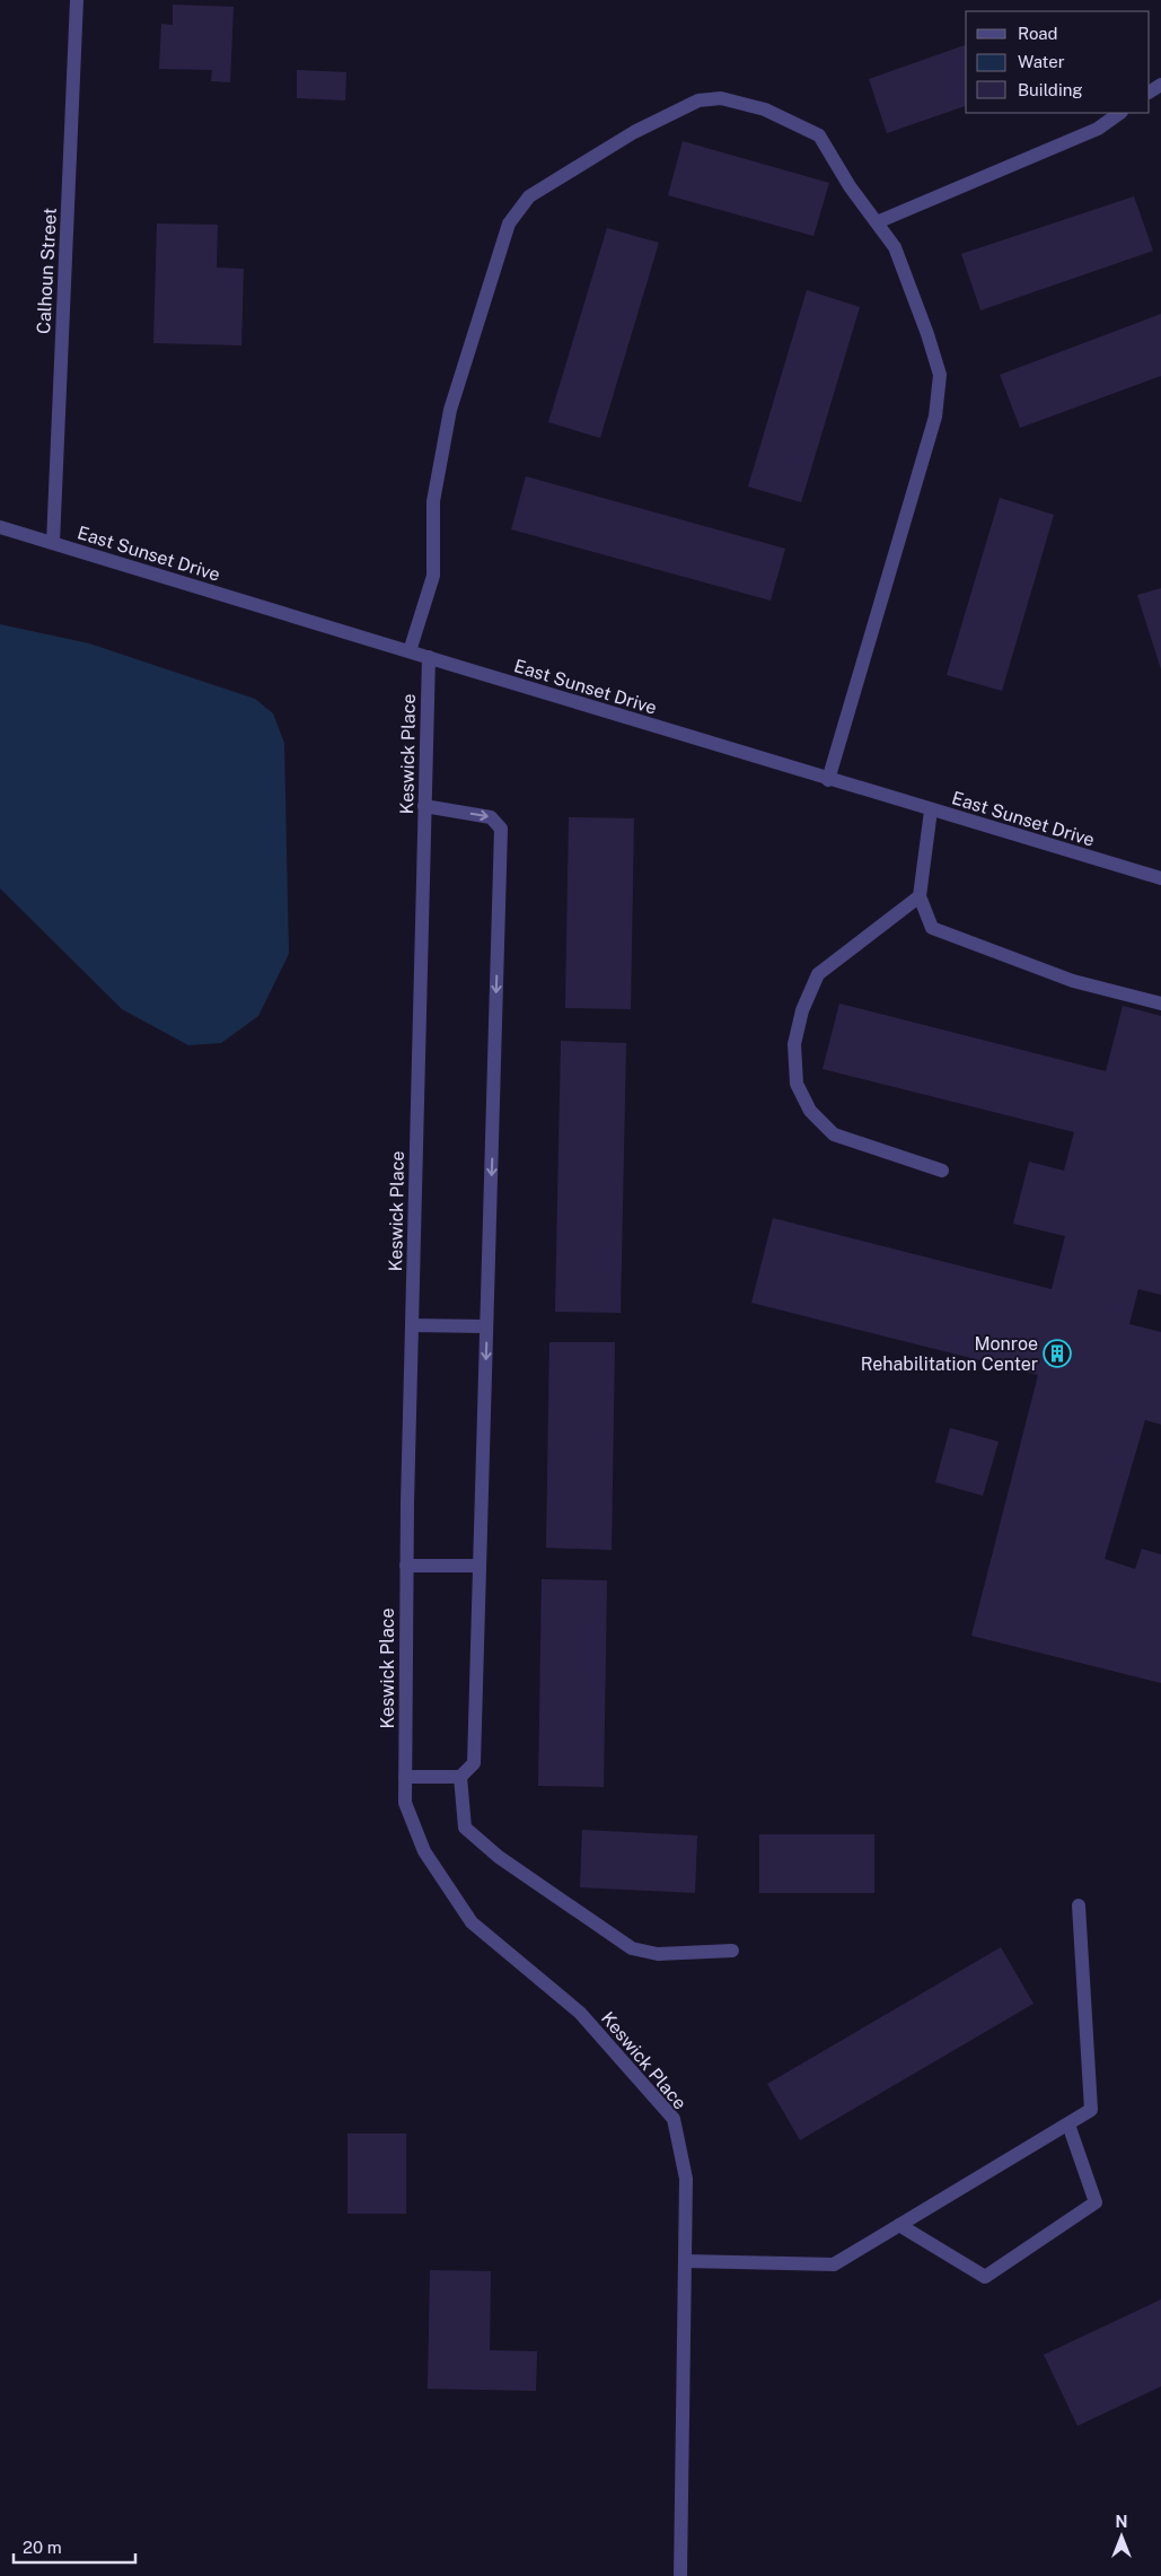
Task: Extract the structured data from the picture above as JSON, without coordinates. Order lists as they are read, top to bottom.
{
  "streets": {
    "street": ["Calhoun Street", "East Sunset Drive", "Keswick Place"]
  },
  "crossings": [
    ["Calhoun Street", "East Sunset Drive"],
    ["East Sunset Drive", "Keswick Place"]
  ],
  "places": {
    "building": ["Monroe Rehabilitation Center"]
  },
  "legend": ["Road", "Water", "Building"],
  "scale_bar": "20 m",
  "north": "top"
}
